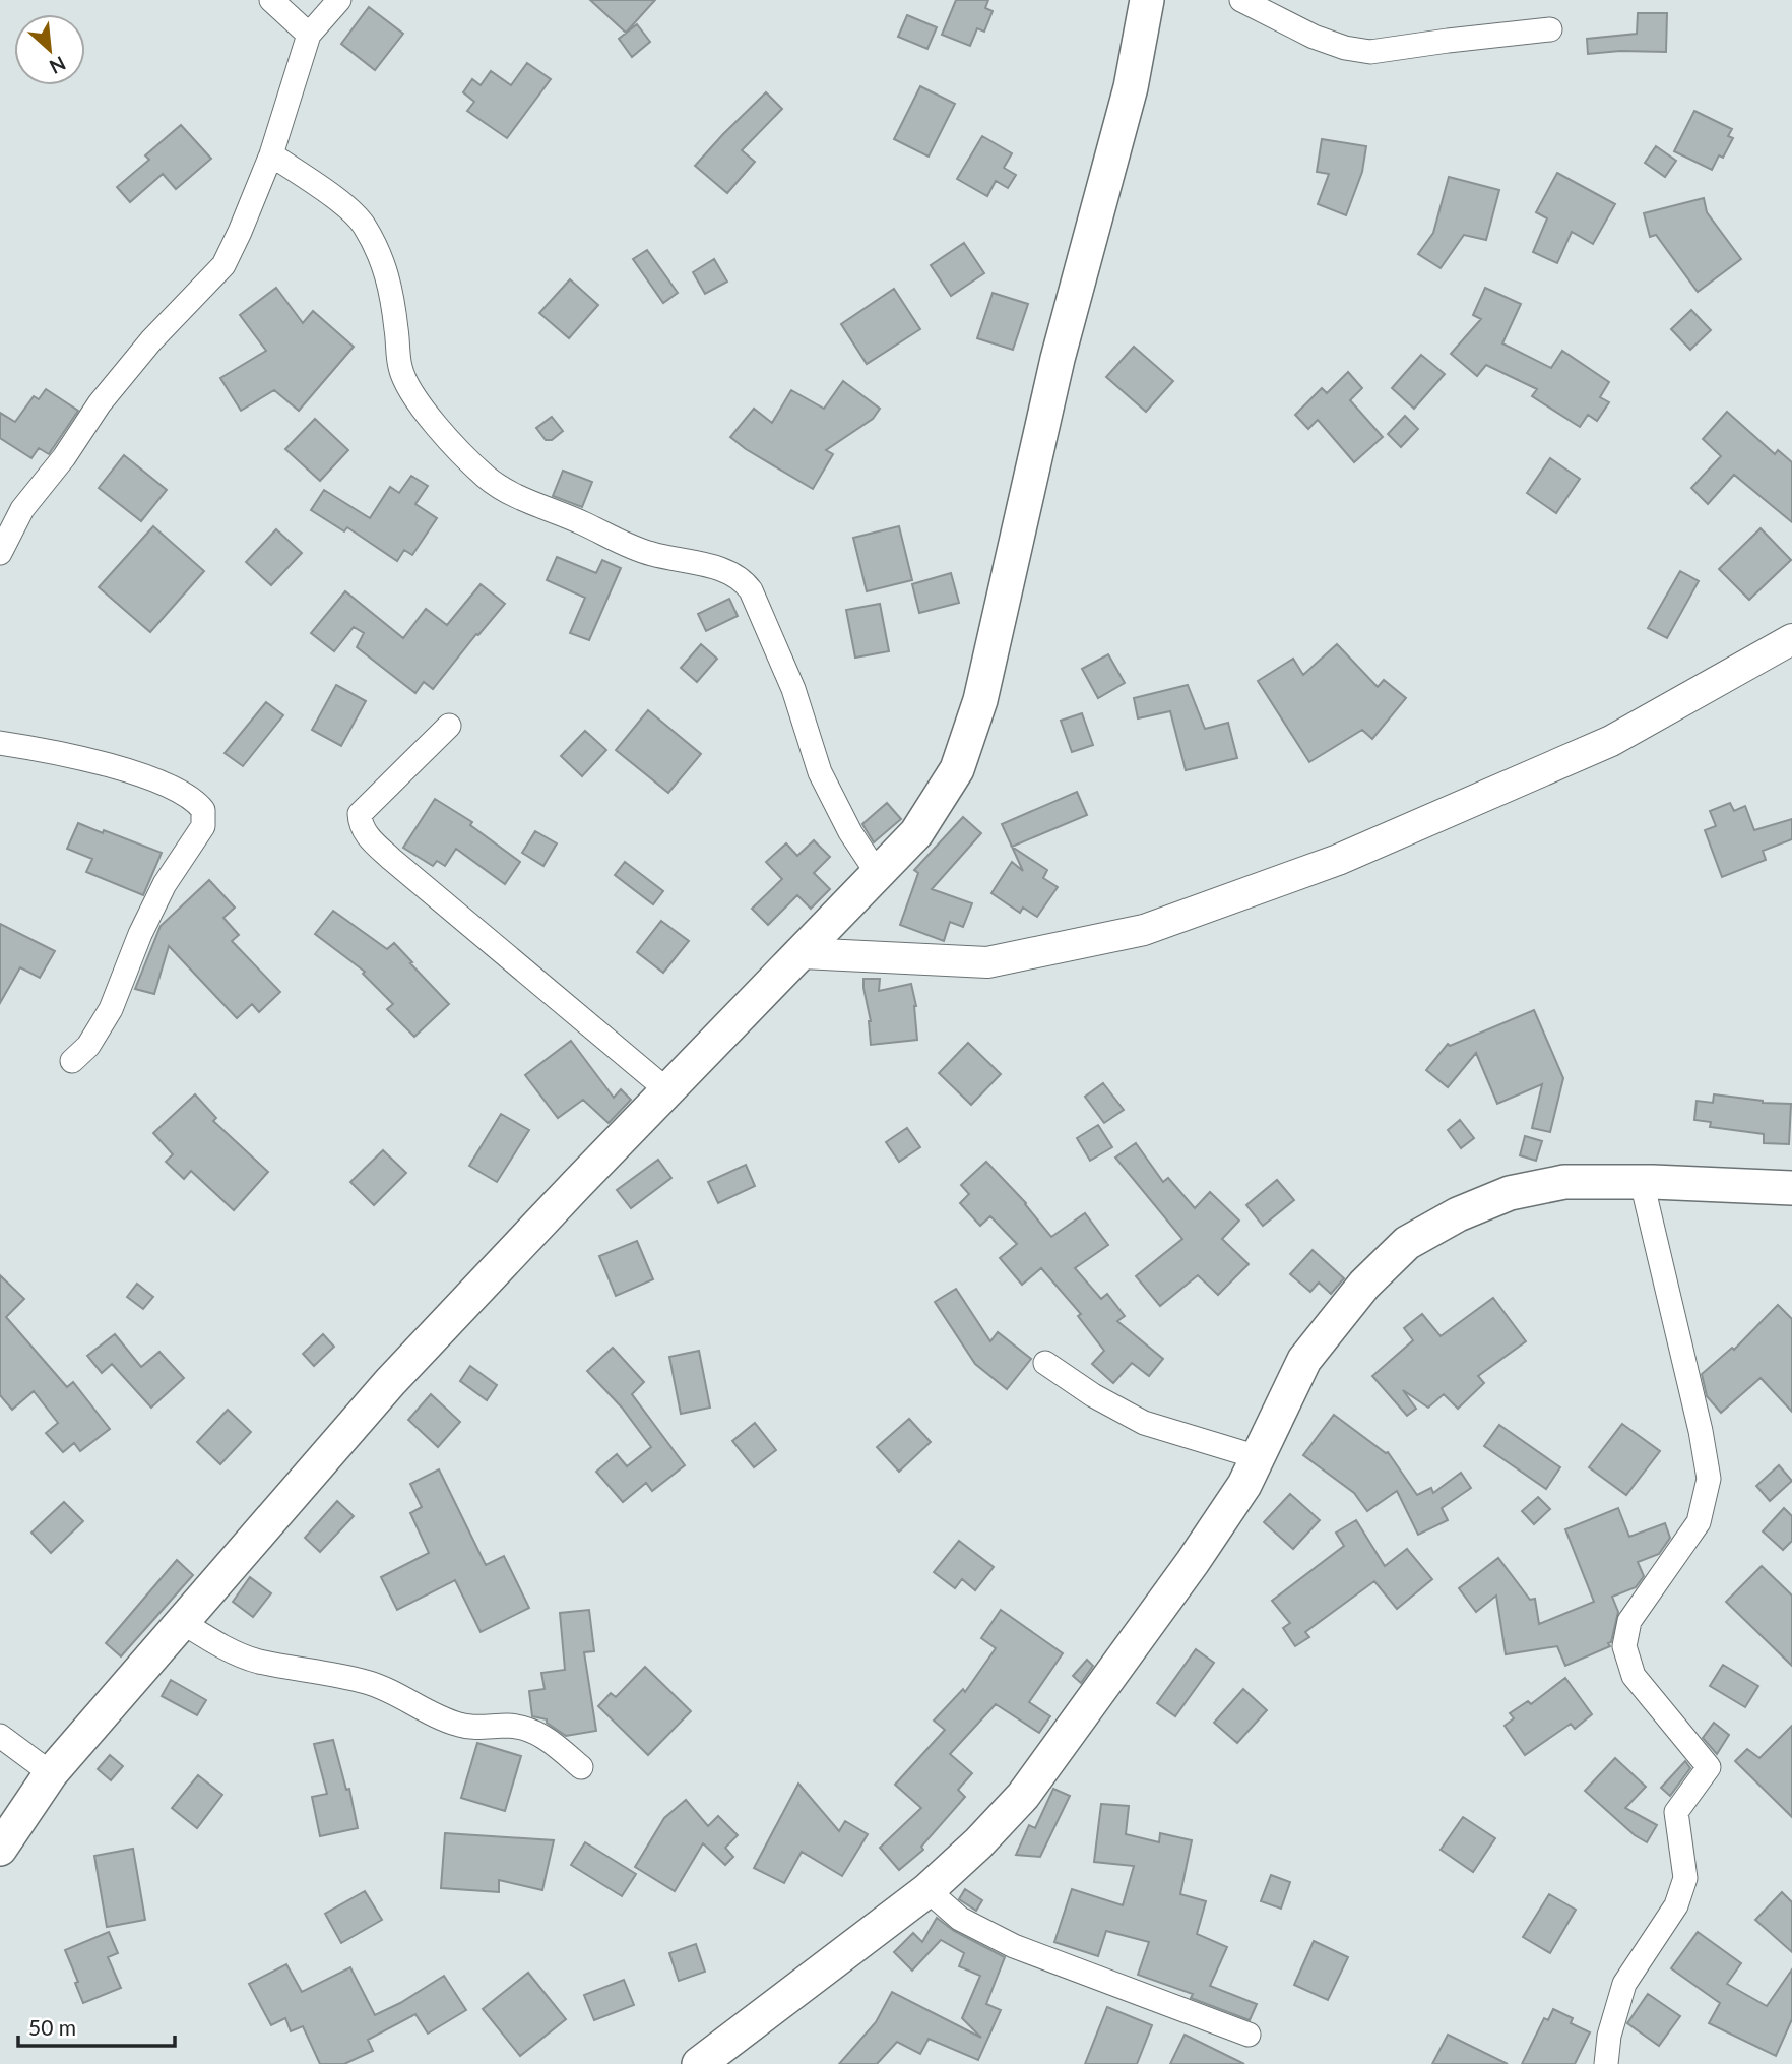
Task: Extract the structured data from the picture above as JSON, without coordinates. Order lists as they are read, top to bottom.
{
  "scale_bar": "50 m",
  "north": "bottom right"
}
